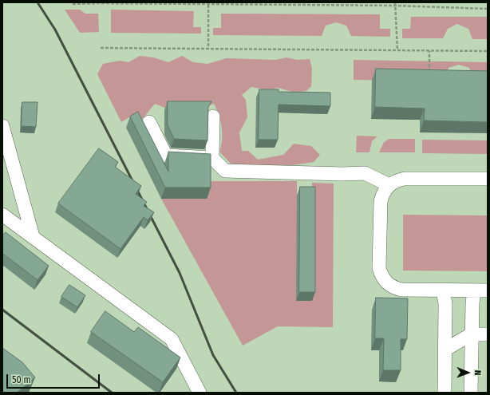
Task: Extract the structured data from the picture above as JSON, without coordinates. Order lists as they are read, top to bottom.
{
  "scale_bar": "50 m",
  "north": "right"
}
